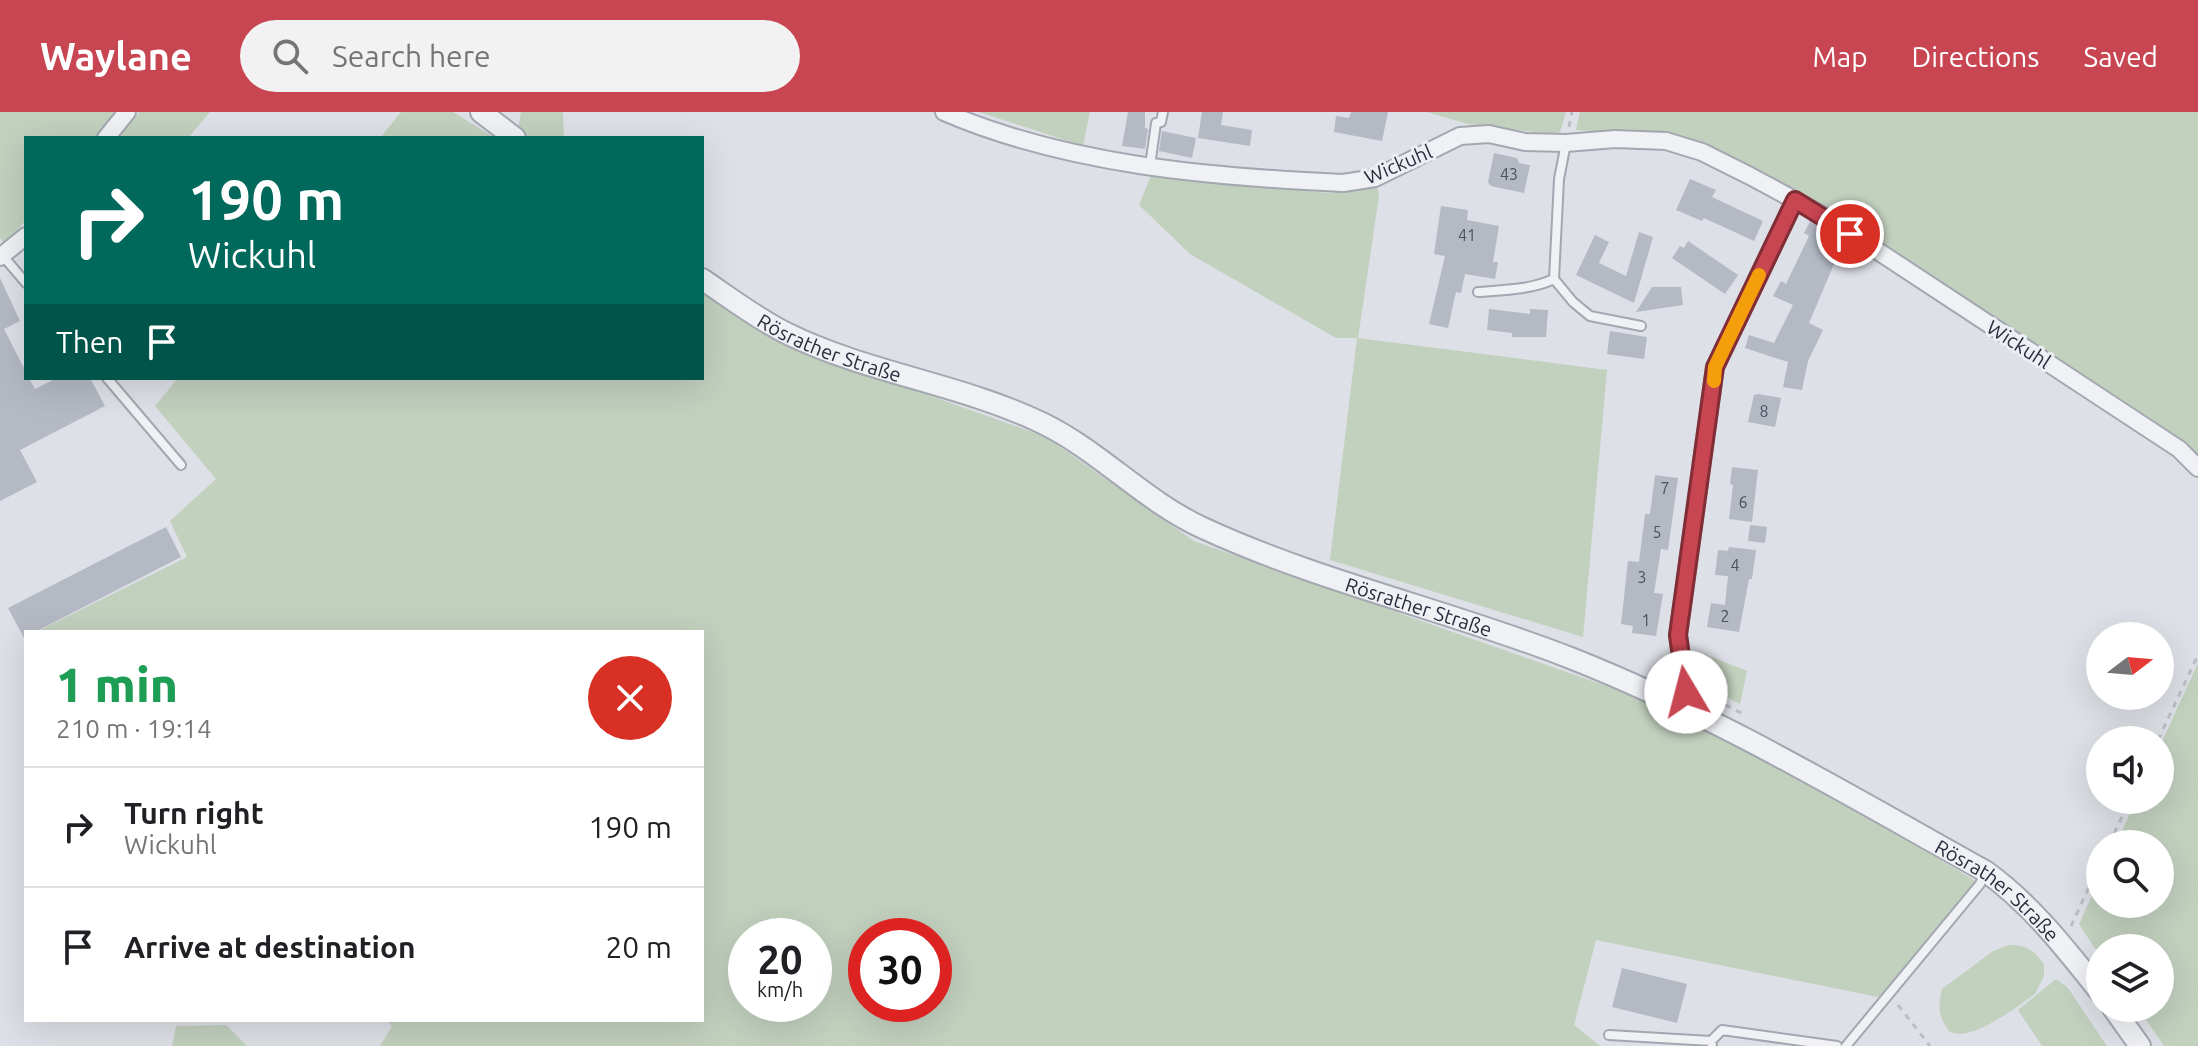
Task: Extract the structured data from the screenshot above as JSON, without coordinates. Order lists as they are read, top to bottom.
{
  "streets": {
    "street": ["Wickuhl", "Rösrather Straße"]
  },
  "house_numbers": [
    "43",
    "41",
    "8",
    "7",
    "6",
    "5",
    "4",
    "3",
    "2",
    "1"
  ],
  "north": "right",
  "page": {
    "header": "Waylane",
    "search": "Search here",
    "nav": ["Map", "Directions", "Saved"],
    "turn": ["190 m", "Wickuhl"],
    "then": "Then",
    "heading": ["1 min", "210 m · 19:14"],
    "list": [
      {
        "name": "Turn right",
        "note": "Wickuhl",
        "value": "190 m"
      },
      {
        "name": "Arrive at destination",
        "value": "20 m"
      }
    ],
    "speed": "20 km/h",
    "limit": "30"
  }
}
